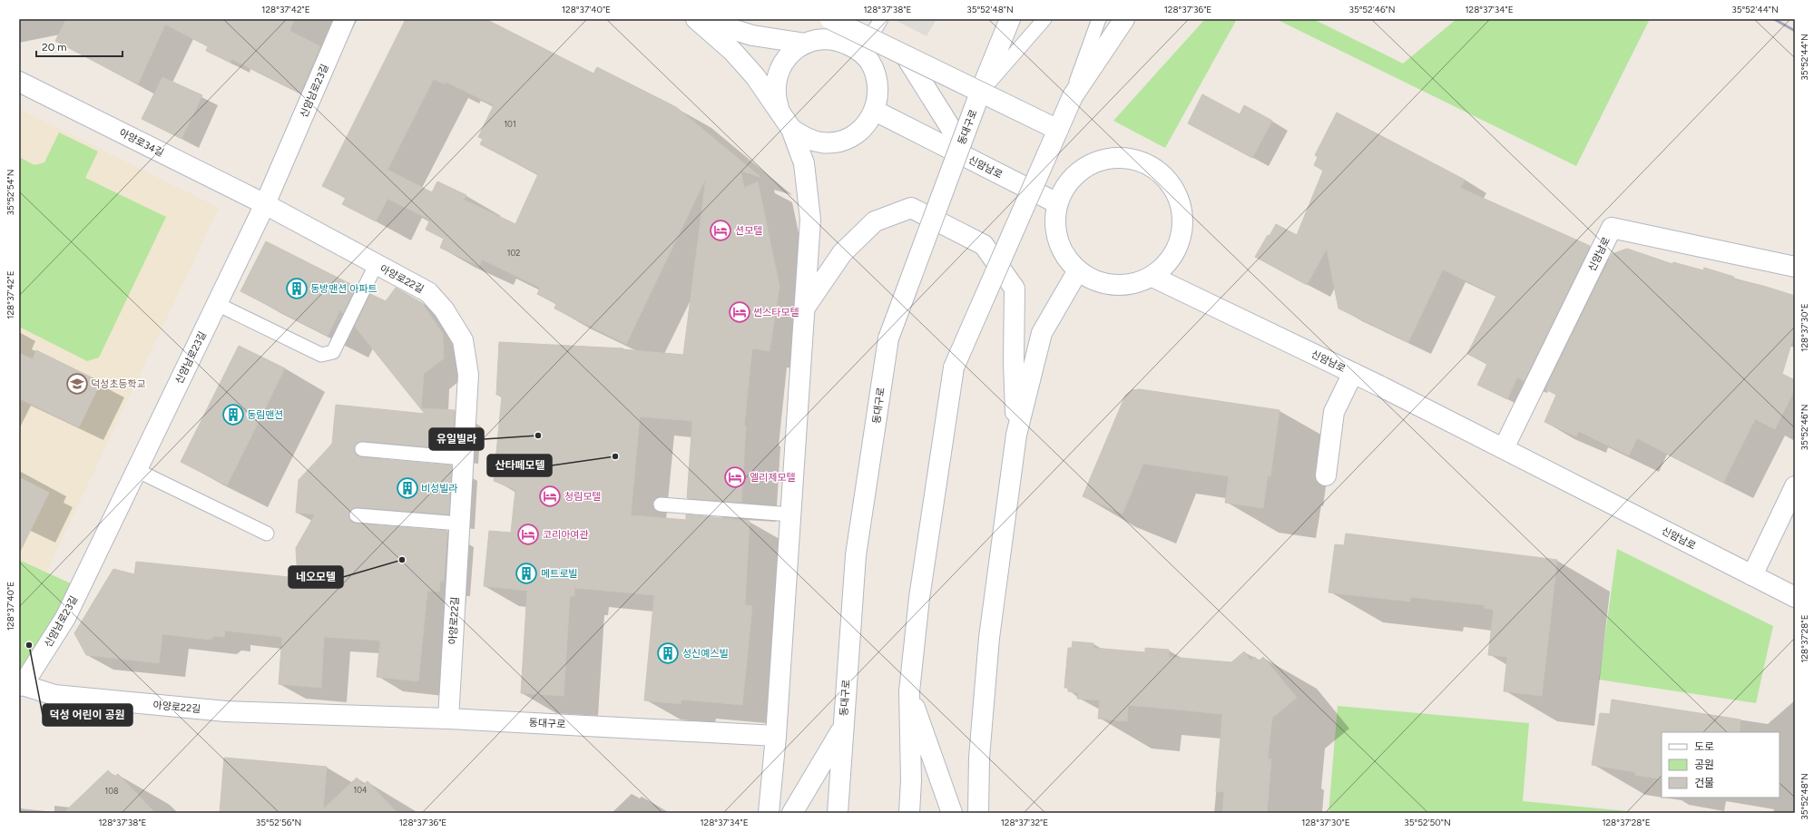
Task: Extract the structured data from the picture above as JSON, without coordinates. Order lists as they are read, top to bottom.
{
  "streets": {
    "main road": [
      "신암남로23길",
      "동대구로",
      "아양로34길",
      "신암남로",
      "아양로22길"
    ]
  },
  "crossings": [
    ["신암남로23길", "아양로34길"],
    ["신암남로23길", "아양로22길"],
    ["동대구로", "아양로22길"],
    ["아양로34길", "아양로22길"]
  ],
  "places": {
    "hotel": [
      "션모텔",
      "썬스타모텔",
      "엘리제모텔",
      "청림모텔",
      "코리아여관"
    ],
    "building": [
      "동방맨션 아파트",
      "동림맨션",
      "비성빌라",
      "메트로빌",
      "성신예스빌"
    ],
    "school or university": ["덕성초등학교"],
    "other": [
      "유일빌라",
      "산타페모텔",
      "네오모텔",
      "덕성 어린이 공원"
    ]
  },
  "house_numbers": [
    "101",
    "102",
    "104",
    "108"
  ],
  "legend": ["도로", "공원", "건물"],
  "scale_bar": "20 m",
  "coordinates": [
    "128°37'42\"E",
    "128°37'40\"E",
    "128°37'38\"E",
    "35°52'48\"N",
    "128°37'36\"E",
    "35°52'46\"N",
    "128°37'34\"E",
    "35°52'44\"N",
    "35°52'54\"N",
    "128°37'30\"E",
    "128°37'28\"E",
    "35°52'56\"N",
    "128°37'32\"E",
    "35°52'50\"N"
  ]
}
